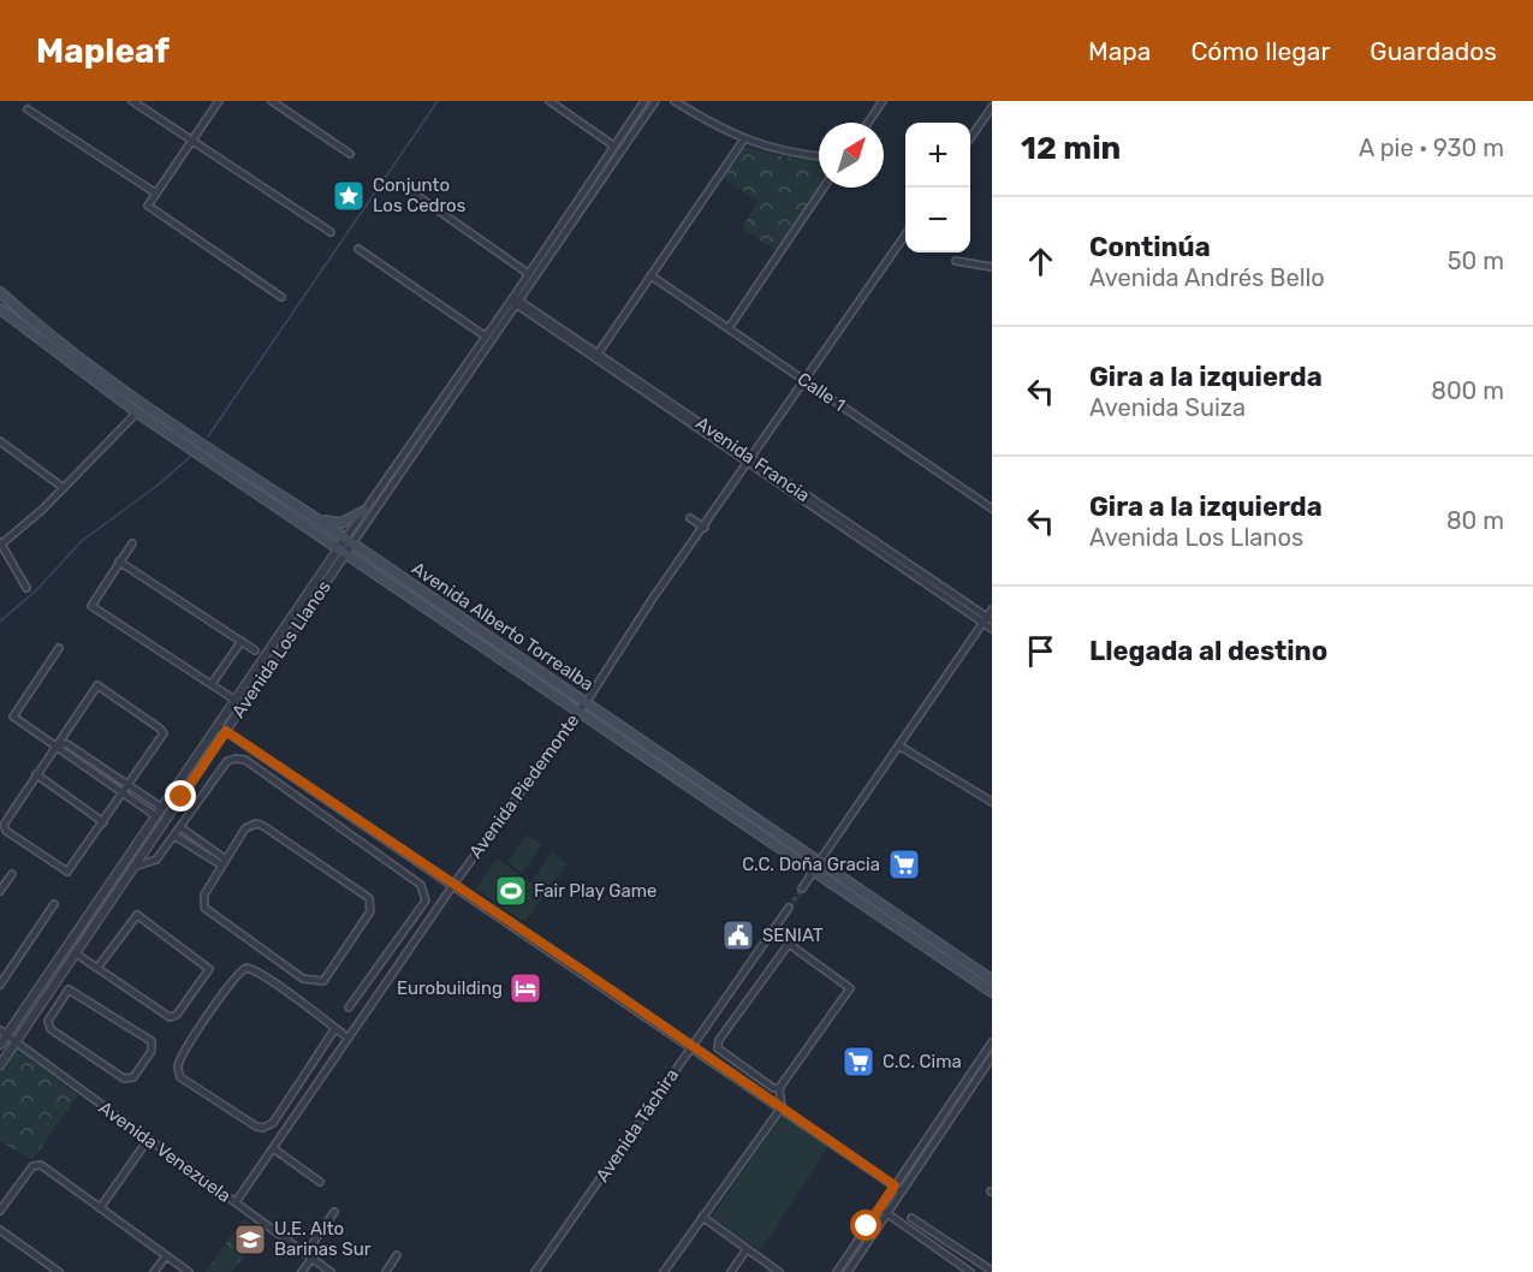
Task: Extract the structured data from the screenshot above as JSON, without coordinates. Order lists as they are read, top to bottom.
{
  "streets": {
    "main road": ["Avenida Alberto Torrealba"],
    "street": [
      "Calle 1",
      "Avenida Francia",
      "Avenida Los Llanos",
      "Avenida Piedemonte",
      "Avenida Táchira",
      "Avenida Venezuela"
    ]
  },
  "crossings": [
    ["Calle 1", "Avenida Piedemonte"],
    ["Avenida Francia", "Avenida Los Llanos"],
    ["Avenida Francia", "Avenida Piedemonte"],
    ["Avenida Alberto Torrealba", "Avenida Los Llanos"],
    ["Avenida Alberto Torrealba", "Avenida Piedemonte"],
    ["Avenida Los Llanos", "Avenida Venezuela"],
    ["Avenida Piedemonte", "Avenida Venezuela"]
  ],
  "places": {
    "place": ["Conjunto Los Cedros"],
    "supermarket": ["C.C. Doña Gracia", "C.C. Cima"],
    "sports": ["Fair Play Game"],
    "public building": ["SENIAT"],
    "hotel": ["Eurobuilding"],
    "school or university": ["U.E. Alto Barinas Sur"]
  },
  "north": "top right",
  "page": {
    "header": "Mapleaf",
    "nav": ["Mapa", "Cómo llegar", "Guardados"],
    "heading": ["12 min", "A pie · 930 m"],
    "map_buttons": ["+", "−"],
    "list": [
      ["Continúa", "Avenida Andrés Bello", "50 m"],
      ["Gira a la izquierda", "Avenida Suiza", "800 m"],
      ["Gira a la izquierda", "Avenida Los Llanos", "80 m"],
      "Llegada al destino"
    ]
  }
}
